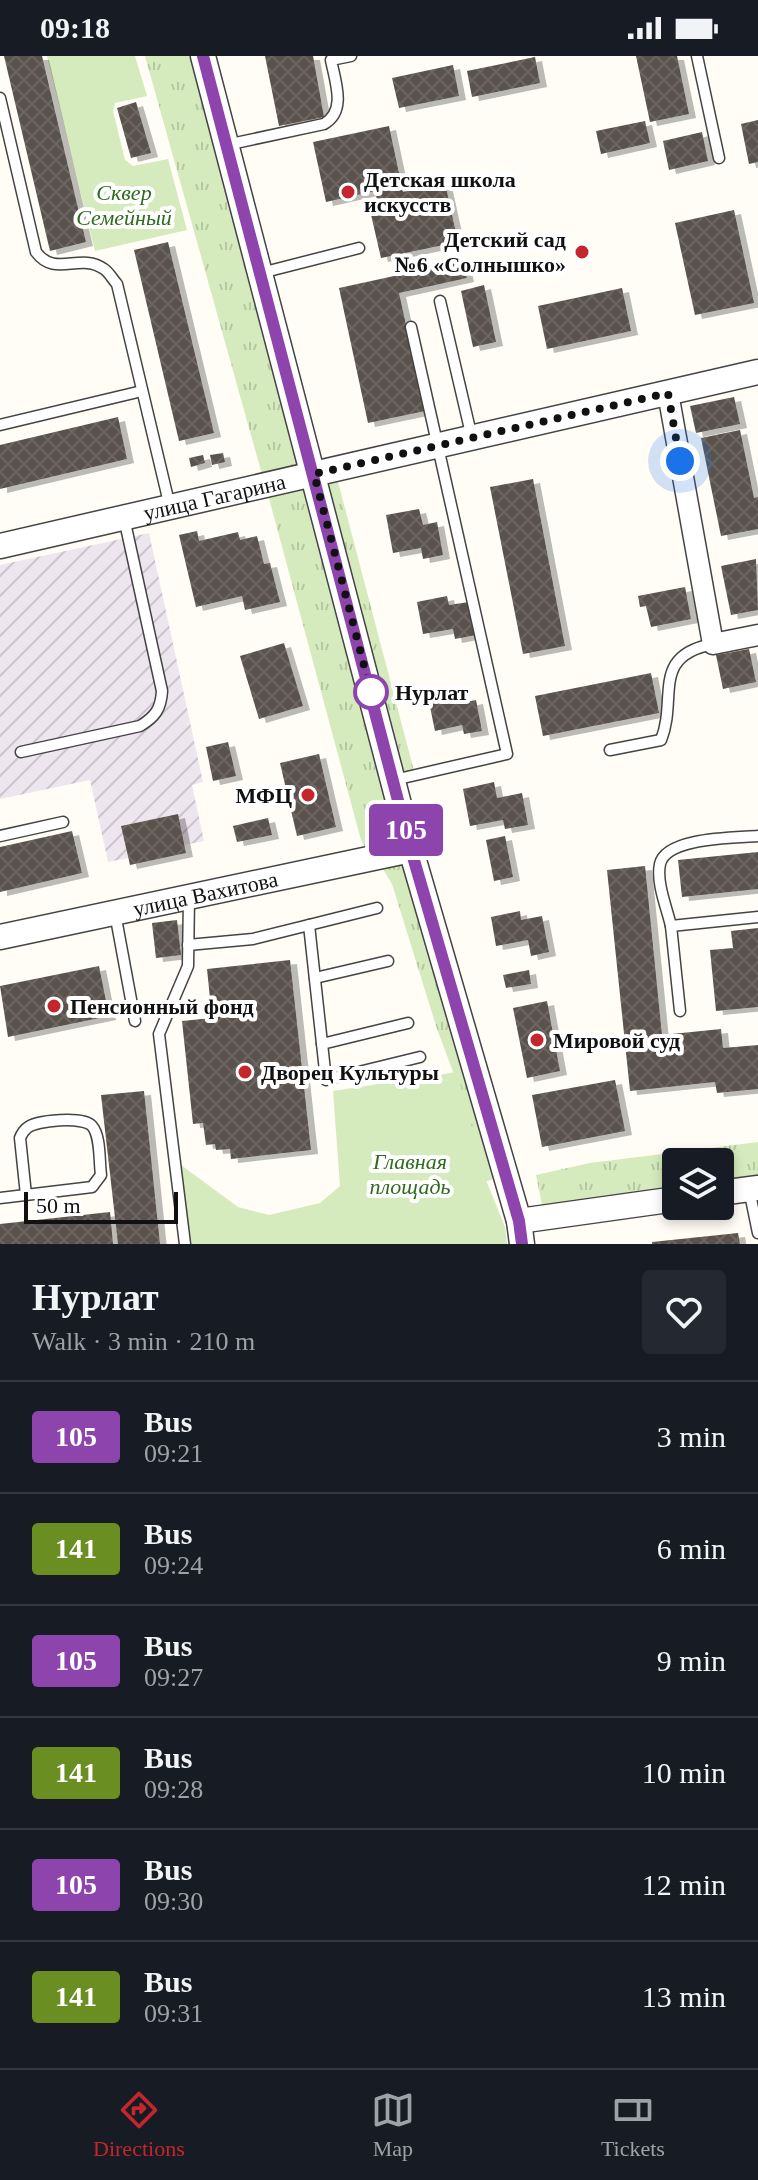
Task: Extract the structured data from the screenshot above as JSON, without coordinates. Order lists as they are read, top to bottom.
{
  "streets": {
    "street": ["улица Гагарина", "улица Вахитова"]
  },
  "parks": ["Сквер Семейный", "Главная площадь"],
  "places": [
    "Детская школа искусств",
    "Детский сад №6 «Солнышко»",
    "Нурлат",
    "МФЦ",
    "Пенсионный фонд",
    "Мировой суд",
    "Дворец Культуры"
  ],
  "lines": ["bus line 105"],
  "scale_bar": "50 m",
  "page": {
    "status": "09:18",
    "on_map": "105",
    "scale": "50 m",
    "heading": ["Нурлат", "Walk · 3 min · 210 m"],
    "list": [
      {
        "mark": "105",
        "name": "Bus",
        "note": "09:21",
        "value": "3 min"
      },
      {
        "mark": "141",
        "name": "Bus",
        "note": "09:24",
        "value": "6 min"
      },
      {
        "mark": "105",
        "name": "Bus",
        "note": "09:27",
        "value": "9 min"
      },
      {
        "mark": "141",
        "name": "Bus",
        "note": "09:28",
        "value": "10 min"
      },
      {
        "mark": "105",
        "name": "Bus",
        "note": "09:30",
        "value": "12 min"
      },
      {
        "mark": "141",
        "name": "Bus",
        "note": "09:31",
        "value": "13 min"
      }
    ],
    "tabs": ["Directions", "Map", "Tickets"]
  }
}
